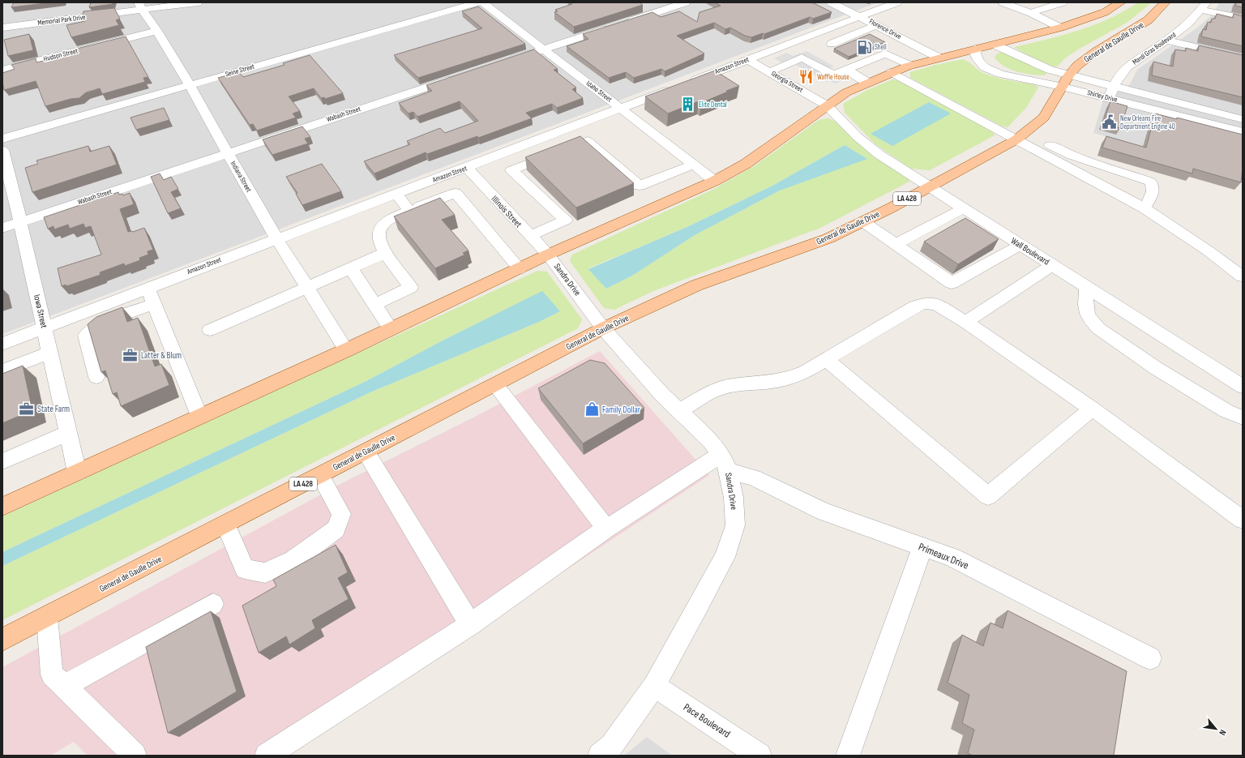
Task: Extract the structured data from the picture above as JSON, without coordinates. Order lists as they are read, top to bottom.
{
  "streets": {
    "main road": ["General de Gaulle Drive", "LA 428"],
    "street": [
      "Memorial Park Drive",
      "Florence Drive",
      "Mardi Gras Boulevard",
      "Hudson Street",
      "Amazon Street",
      "Seine Street",
      "Georgia Street",
      "Idaho Street",
      "Shirley Drive",
      "Wabash Street",
      "Indiana Street",
      "Illinois Street",
      "Wall Boulevard",
      "Sandra Drive",
      "Iowa Street",
      "Primeaux Drive",
      "Pace Boulevard"
    ]
  },
  "crossings": [
    ["Memorial Park Drive", "Indiana Street"],
    ["Florence Drive", "Amazon Street"],
    ["General de Gaulle Drive", "Shirley Drive"],
    ["General de Gaulle Drive", "Wall Boulevard"],
    ["General de Gaulle Drive", "Sandra Drive"],
    ["Mardi Gras Boulevard", "Shirley Drive"],
    ["Hudson Street", "Indiana Street"],
    ["Amazon Street", "Georgia Street"],
    ["Amazon Street", "Idaho Street"],
    ["Amazon Street", "Indiana Street"],
    ["Amazon Street", "Illinois Street"],
    ["Amazon Street", "Iowa Street"],
    ["Seine Street", "Indiana Street"],
    ["Georgia Street", "Wall Boulevard"],
    ["Wabash Street", "Indiana Street"],
    ["Wabash Street", "Iowa Street"],
    ["Illinois Street", "Sandra Drive"],
    ["Sandra Drive", "Primeaux Drive"],
    ["Sandra Drive", "Pace Boulevard"]
  ],
  "places": {
    "fuel station": ["Shell"],
    "restaurant": ["Waffle House"],
    "building": ["Elite Dental"],
    "public building": ["New Orleans Fire Department Engine 40"],
    "office": ["Latter & Blum", "State Farm"],
    "shop": ["Family Dollar"]
  },
  "north": "bottom right"
}
